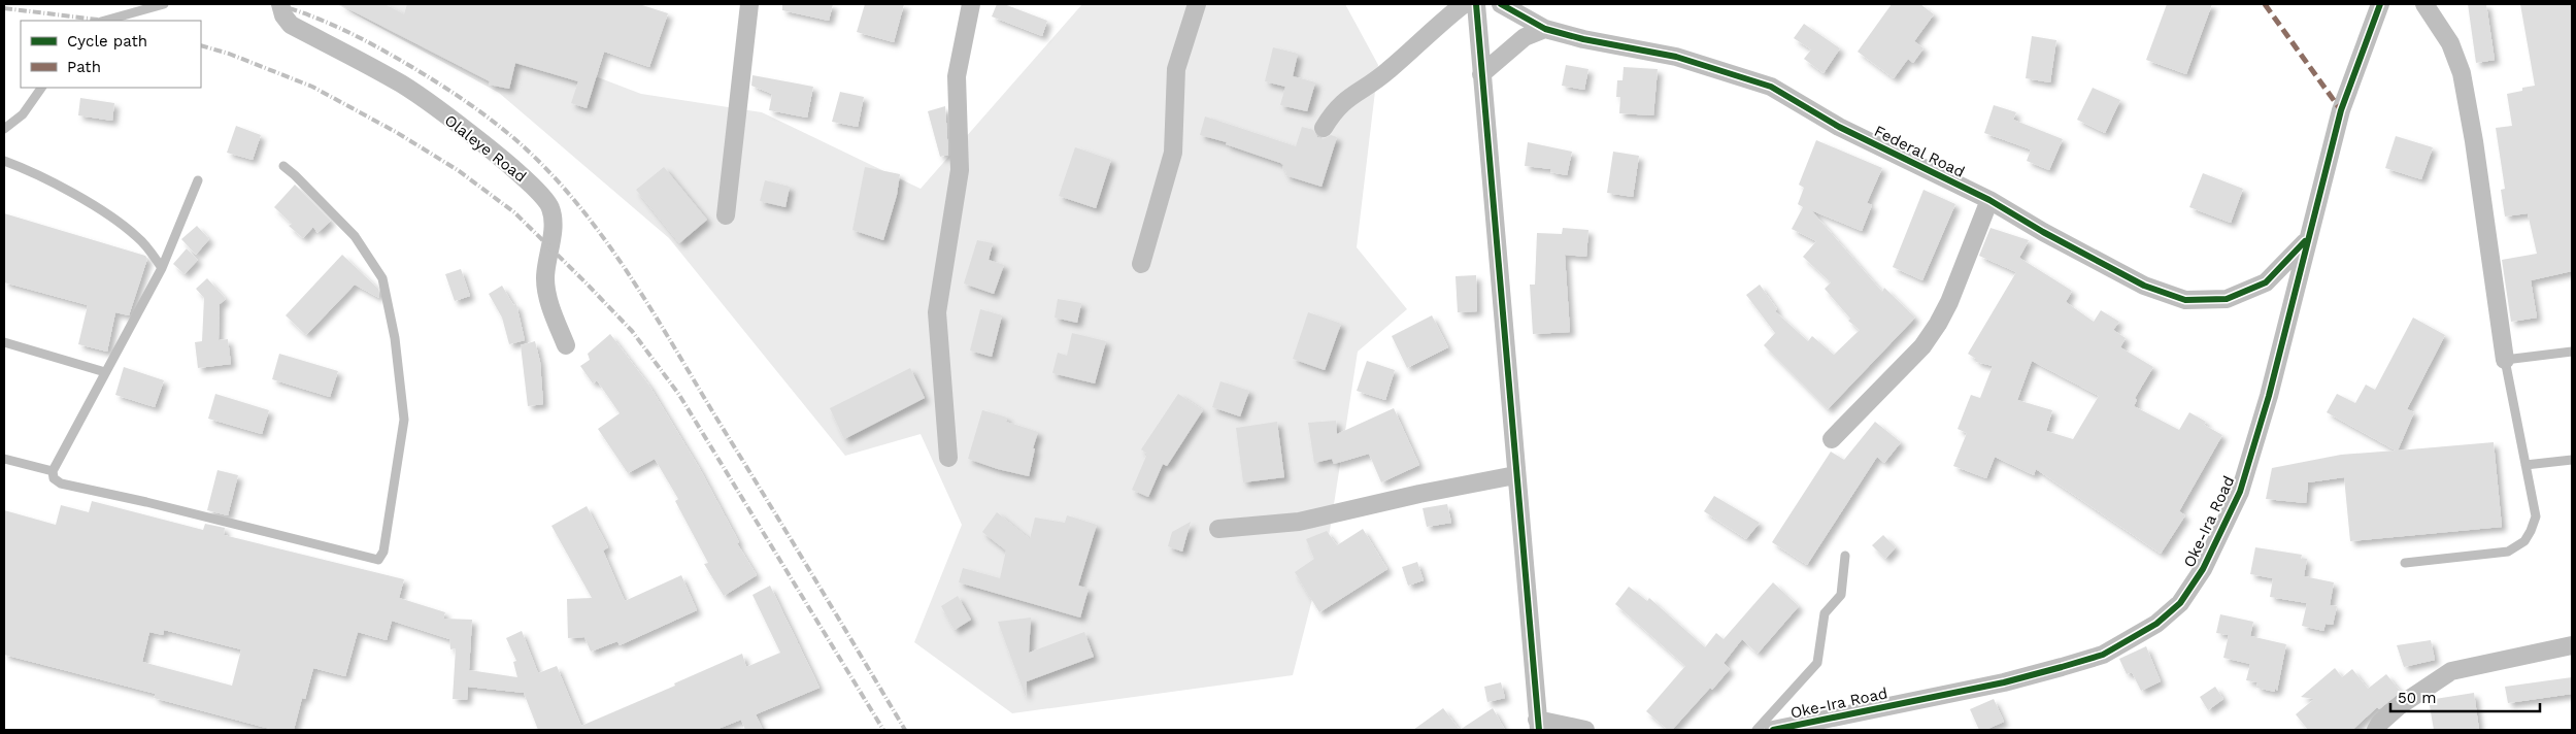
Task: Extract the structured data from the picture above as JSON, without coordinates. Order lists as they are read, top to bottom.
{
  "streets": {
    "street": ["Olaleye Road", "Federal Road", "Oke-Ira Road"]
  },
  "crossings": [
    ["Federal Road", "Oke-Ira Road"]
  ],
  "legend": ["Cycle path", "Path"],
  "scale_bar": "50 m"
}
